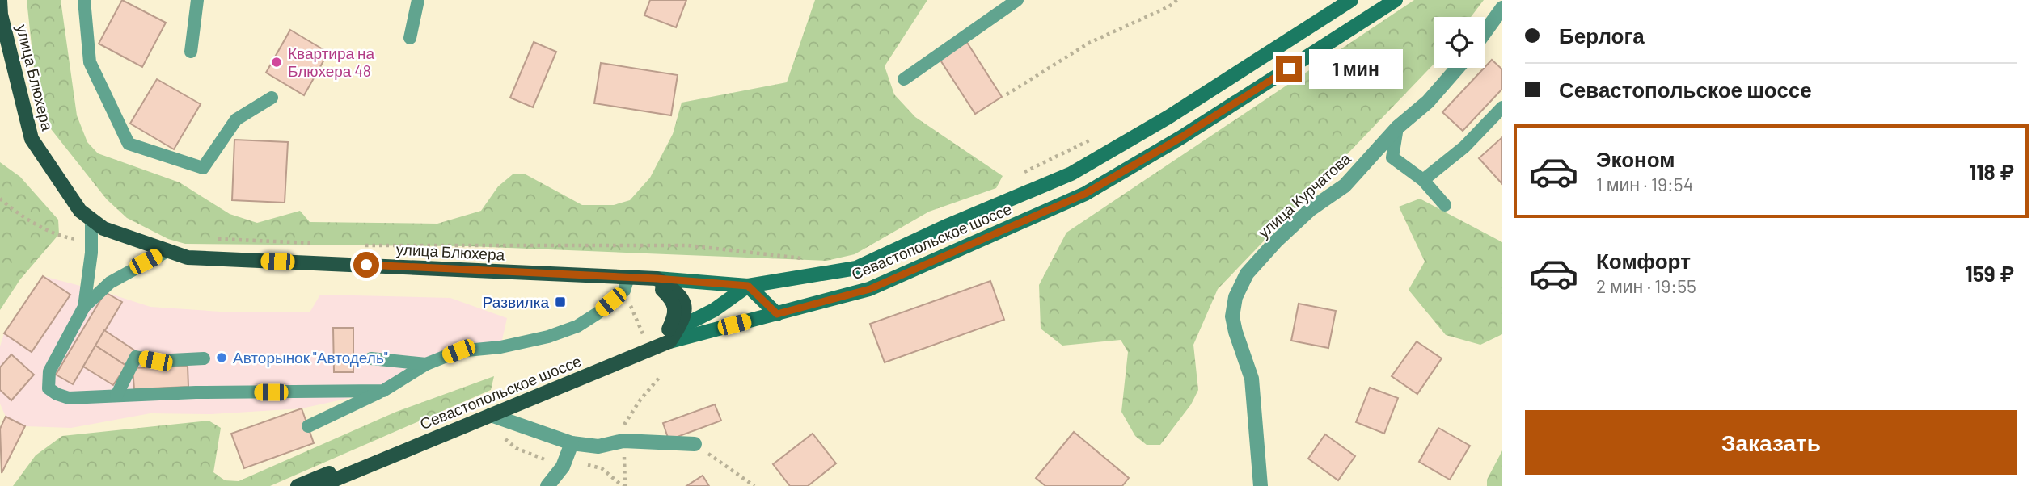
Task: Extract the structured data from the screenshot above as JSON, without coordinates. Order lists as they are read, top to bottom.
{
  "streets": {
    "main road": ["улица Блюхера", "Севастопольское шоссе"],
    "street": ["улица Курчатова"]
  },
  "crossings": [
    ["улица Блюхера", "Севастопольское шоссе"]
  ],
  "places": {
    "other": ["Квартира на Блюхера 48", "Авторынок \"Автодель\""],
    "transit": ["Развилка"]
  },
  "page": {
    "banner": ["Берлога", "Севастопольское шоссе"],
    "bubble": "1 мин",
    "list": [
      {
        "name": "Эконом",
        "note": "1 мин · 19:54",
        "value": "118 ₽"
      },
      {
        "name": "Комфорт",
        "note": "2 мин · 19:55",
        "value": "159 ₽"
      }
    ],
    "buttons": "Заказать"
  }
}
